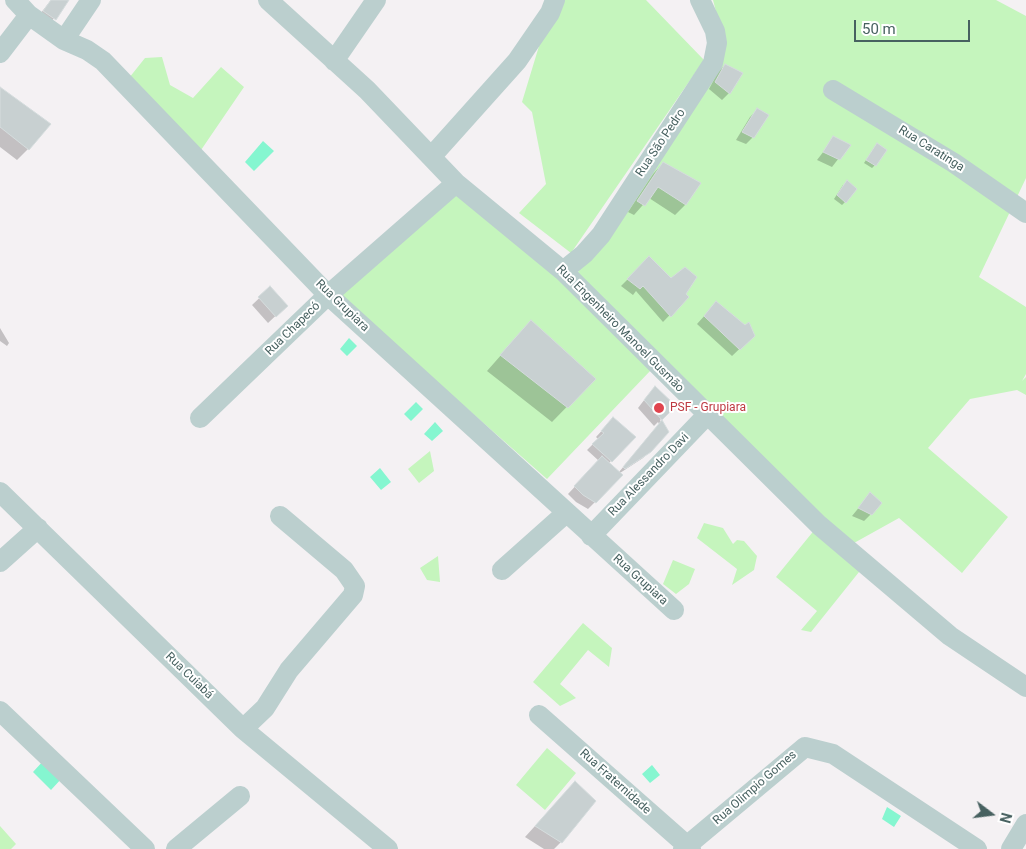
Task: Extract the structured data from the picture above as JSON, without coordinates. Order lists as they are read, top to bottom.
{
  "streets": {
    "street": [
      "Rua São Pedro",
      "Rua Caratinga",
      "Rua Grupiara",
      "Rua Chapecó",
      "Rua Engenheiro Manoel Gusmão",
      "Rua Alessandro Davi",
      "Rua Cuiabá",
      "Rua Fraternidade",
      "Rua Olimpio Gomes"
    ]
  },
  "crossings": [
    ["Rua São Pedro", "Rua Engenheiro Manoel Gusmão"],
    ["Rua Grupiara", "Rua Chapecó"],
    ["Rua Grupiara", "Rua Alessandro Davi"],
    ["Rua Chapecó", "Rua Engenheiro Manoel Gusmão"],
    ["Rua Engenheiro Manoel Gusmão", "Rua Alessandro Davi"],
    ["Rua Fraternidade", "Rua Olimpio Gomes"]
  ],
  "places": ["PSF - Grupiara"],
  "scale_bar": "50 m",
  "north": "right"
}
